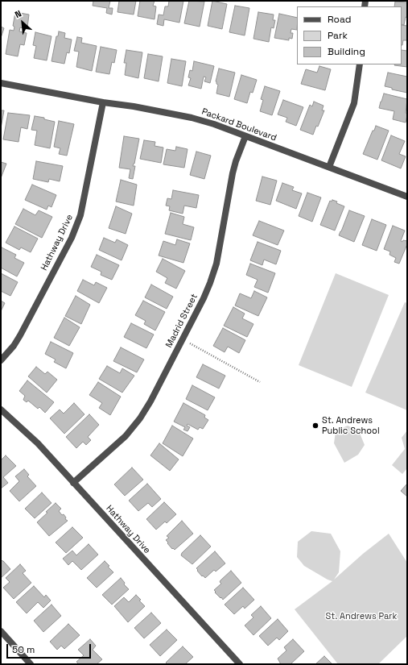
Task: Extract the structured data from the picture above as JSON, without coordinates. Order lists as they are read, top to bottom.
{
  "streets": {
    "street": ["Packard Boulevard", "Hathway Drive", "Madrid Street"]
  },
  "crossings": [
    ["Packard Boulevard", "Hathway Drive"],
    ["Packard Boulevard", "Madrid Street"],
    ["Hathway Drive", "Madrid Street"]
  ],
  "parks": ["St. Andrews Park"],
  "places": ["St. Andrews Public School"],
  "legend": ["Road", "Park", "Building"],
  "scale_bar": "50 m",
  "north": "top left"
}
